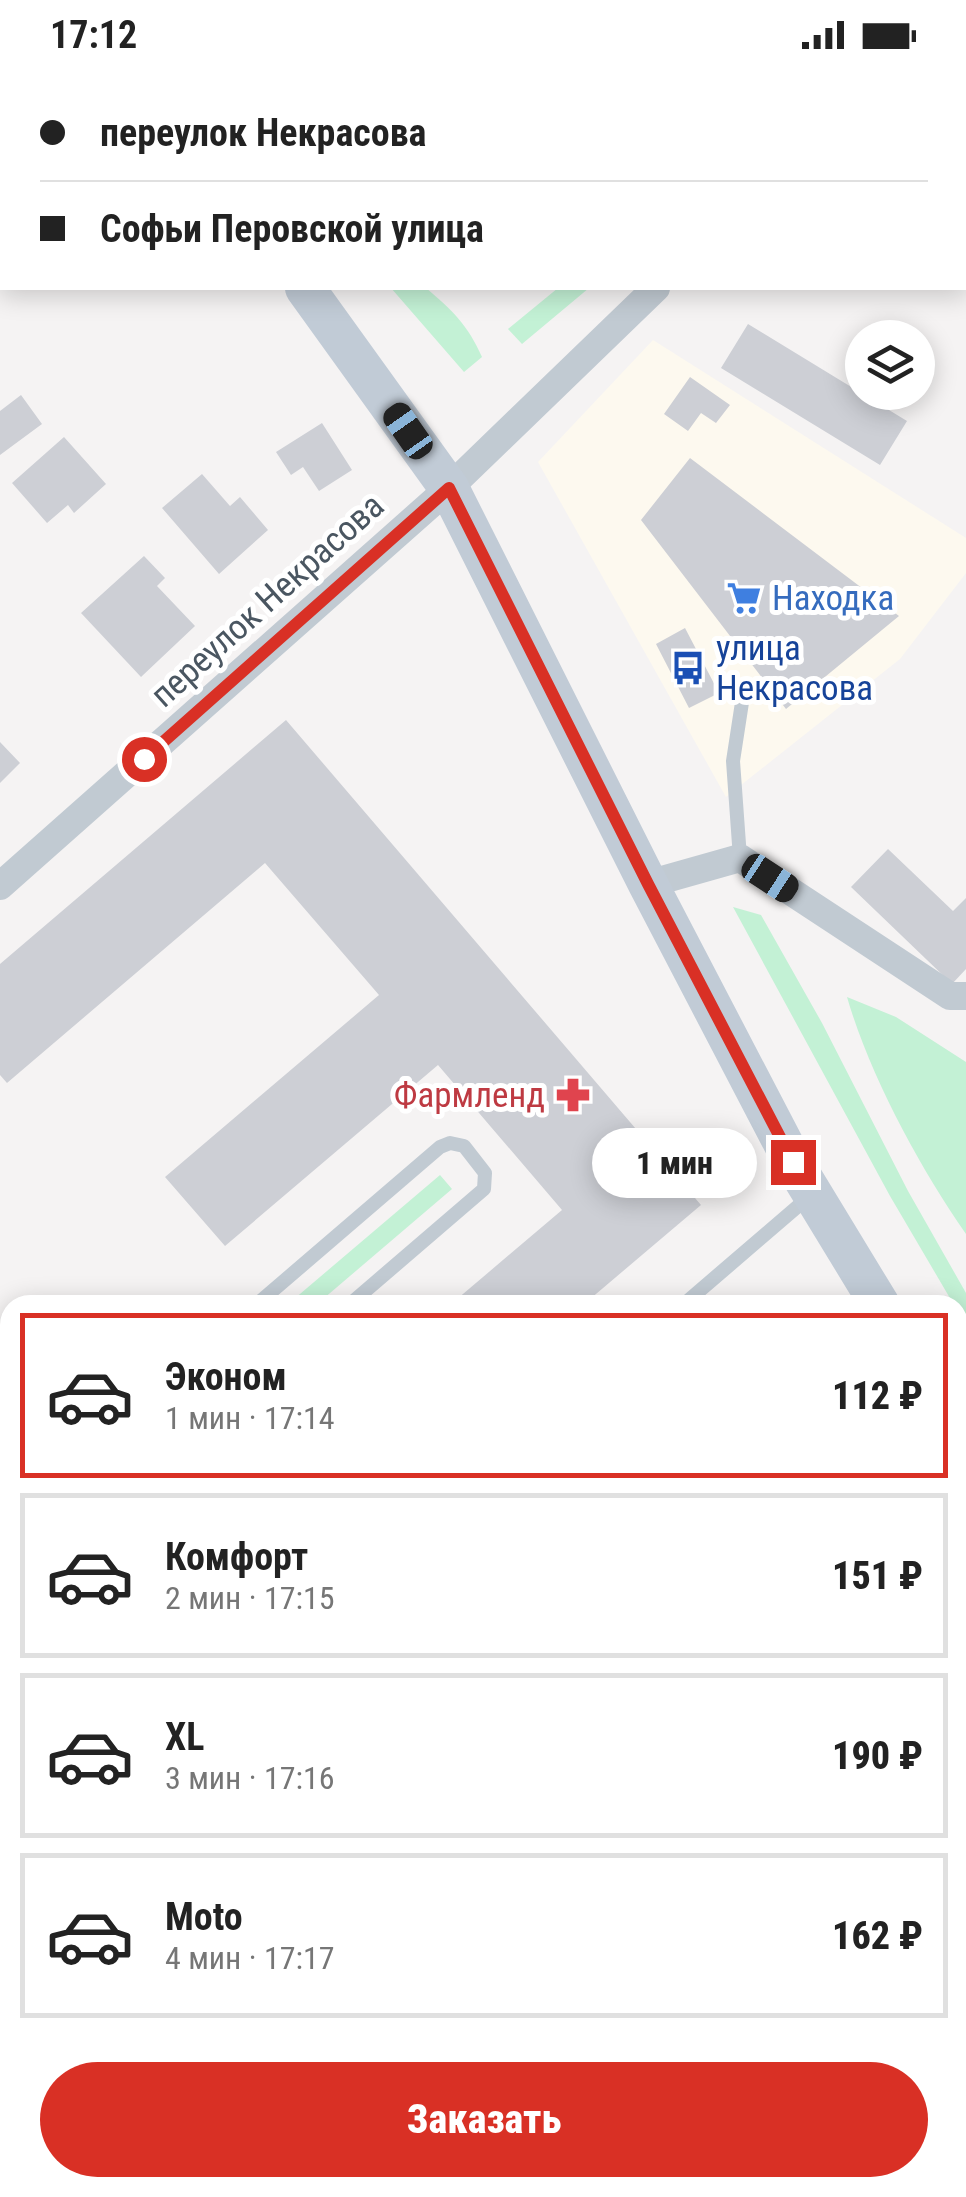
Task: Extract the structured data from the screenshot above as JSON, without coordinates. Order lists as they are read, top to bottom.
{
  "streets": {
    "street": ["переулок Некрасова"]
  },
  "places": {
    "supermarket": ["Находка"],
    "bus stop": ["улица Некрасова"],
    "pharmacy": ["Фармленд"]
  },
  "page": {
    "status": "17:12",
    "banner": ["переулок Некрасова", "Софьи Перовской улица"],
    "bubble": "1 мин",
    "list": [
      {
        "name": "Эконом",
        "note": "1 мин · 17:14",
        "value": "112 ₽"
      },
      {
        "name": "Комфорт",
        "note": "2 мин · 17:15",
        "value": "151 ₽"
      },
      {
        "name": "XL",
        "note": "3 мин · 17:16",
        "value": "190 ₽"
      },
      {
        "name": "Moto",
        "note": "4 мин · 17:17",
        "value": "162 ₽"
      }
    ],
    "buttons": "Заказать"
  }
}
